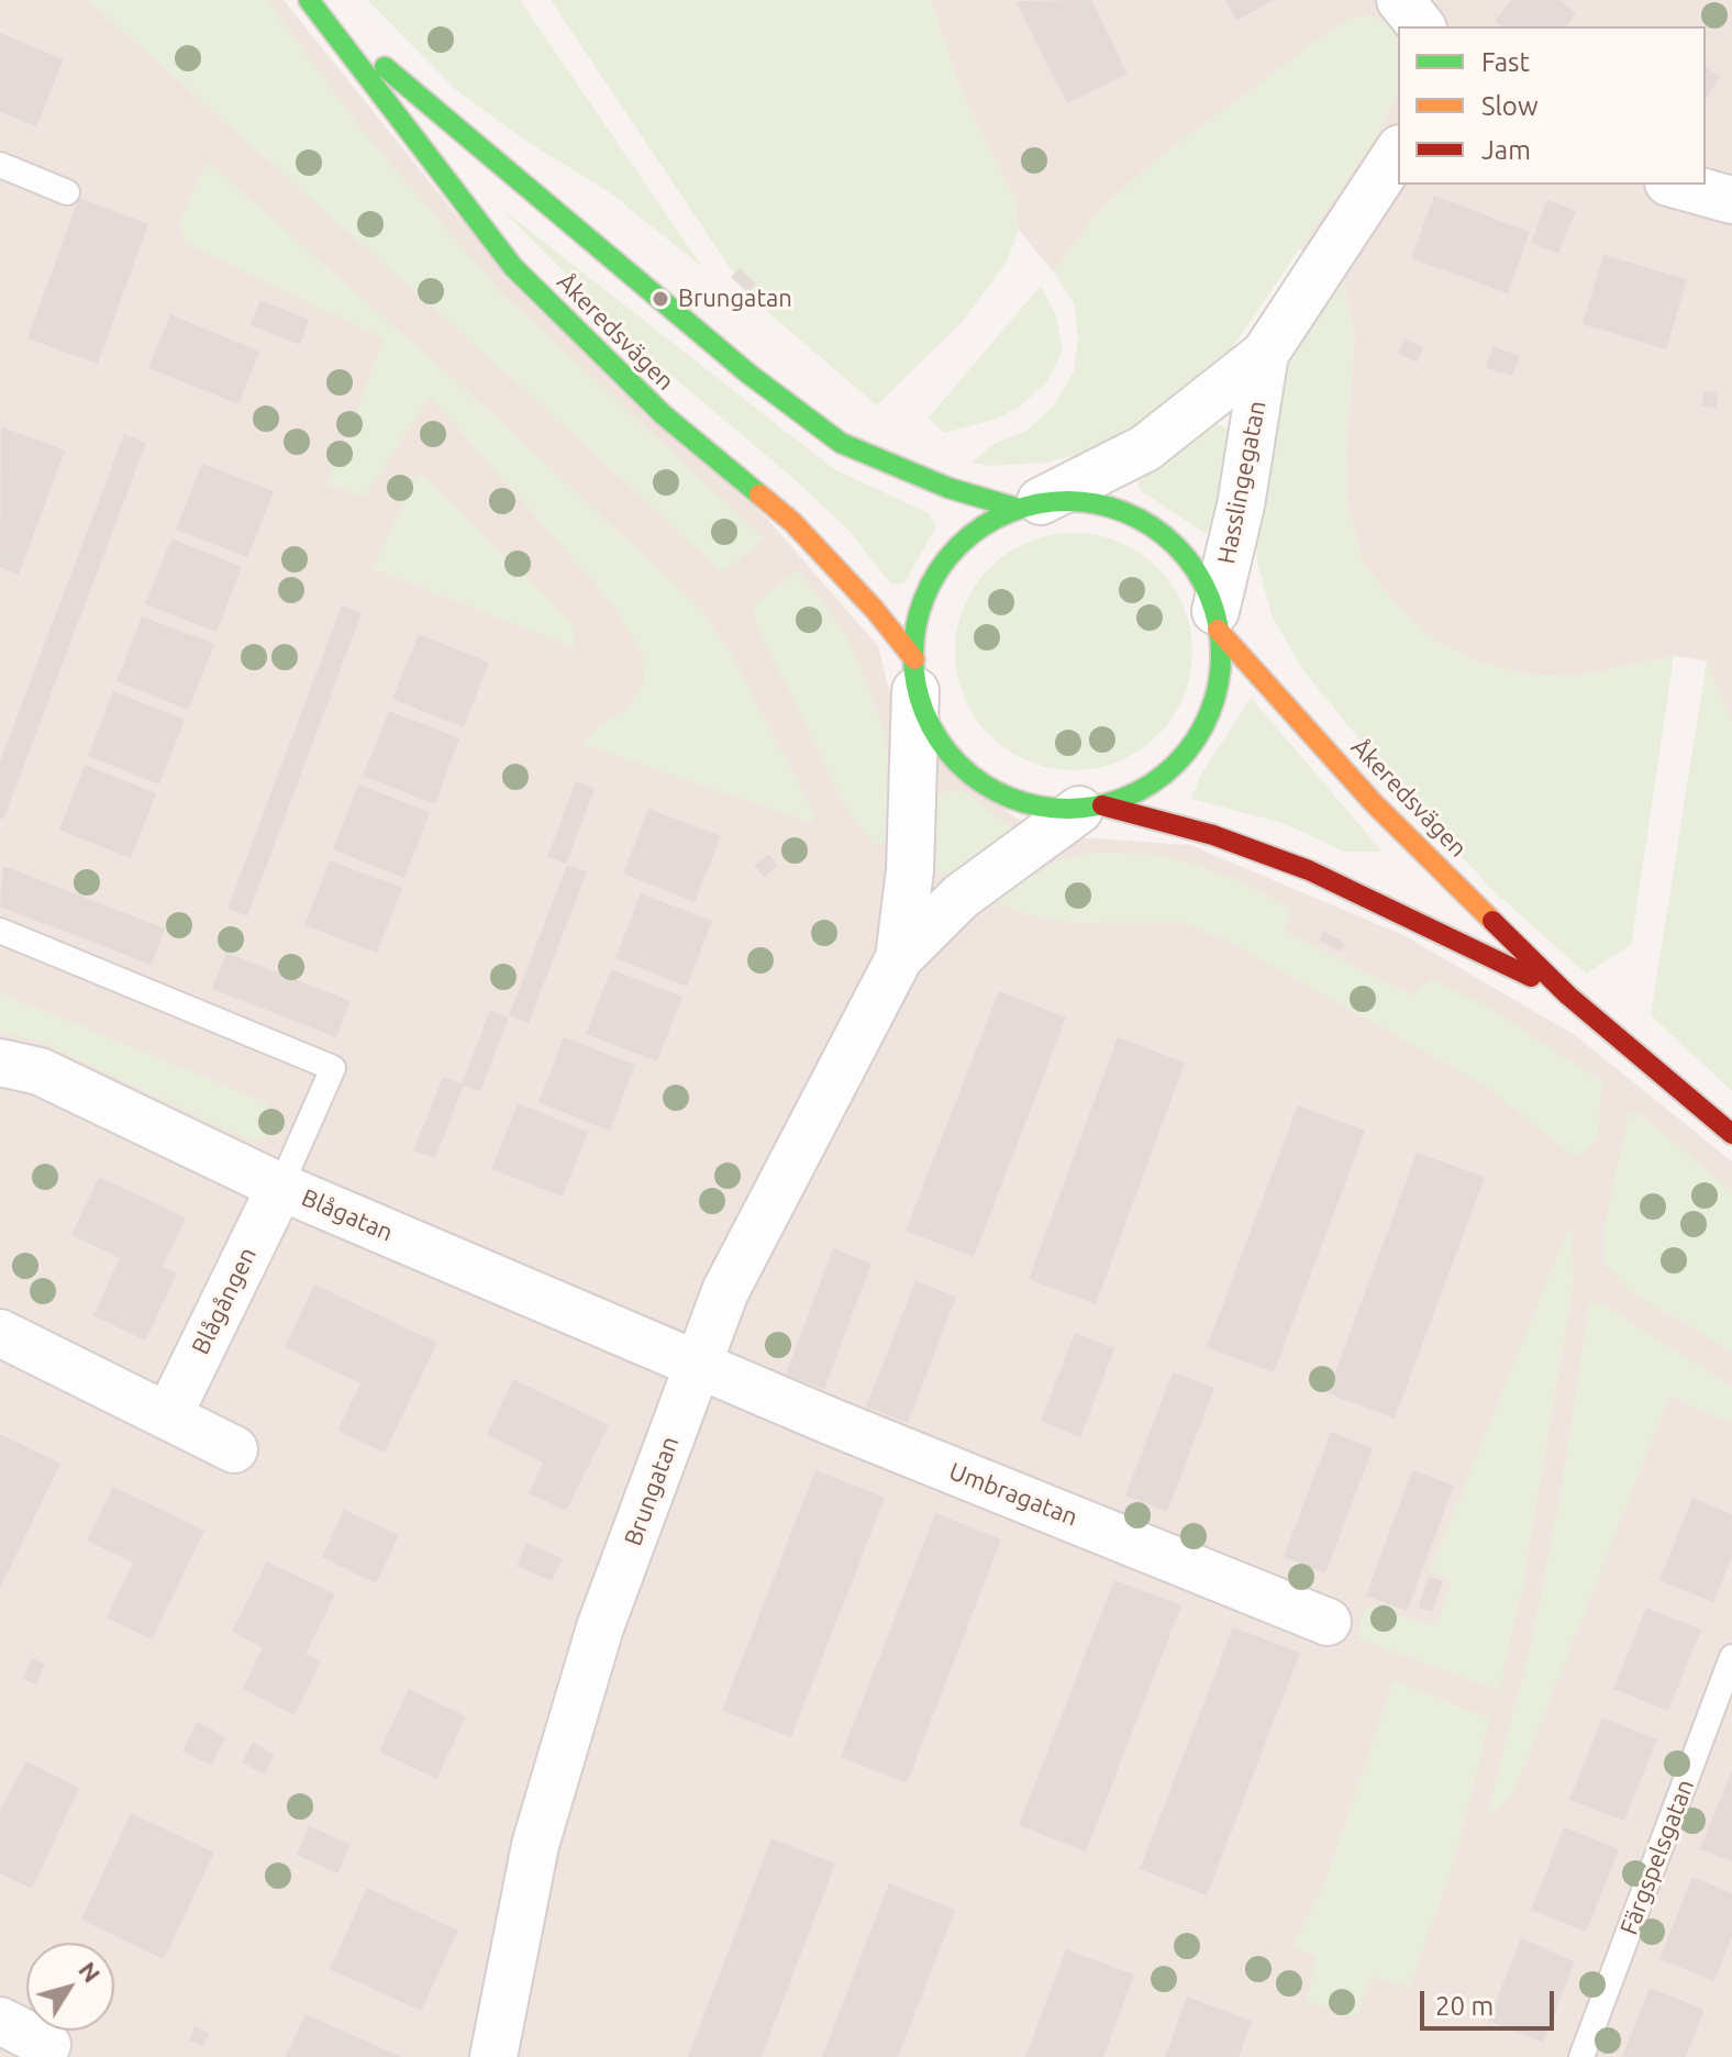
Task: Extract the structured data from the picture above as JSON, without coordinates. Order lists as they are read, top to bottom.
{
  "streets": {
    "street": [
      "Åkeredsvägen",
      "Hasslingegatan",
      "Blågatan",
      "Blågången",
      "Brungatan",
      "Umbragatan"
    ],
    "lane": ["Färgspelsgatan"]
  },
  "crossings": [
    ["Åkeredsvägen", "Hasslingegatan"],
    ["Åkeredsvägen", "Brungatan"],
    ["Hasslingegatan", "Brungatan"],
    ["Blågatan", "Blågången"],
    ["Blågatan", "Brungatan"],
    ["Blågatan", "Umbragatan"],
    ["Brungatan", "Umbragatan"]
  ],
  "places": ["Brungatan"],
  "legend": ["Fast", "Slow", "Jam"],
  "scale_bar": "20 m",
  "north": "top right"
}
